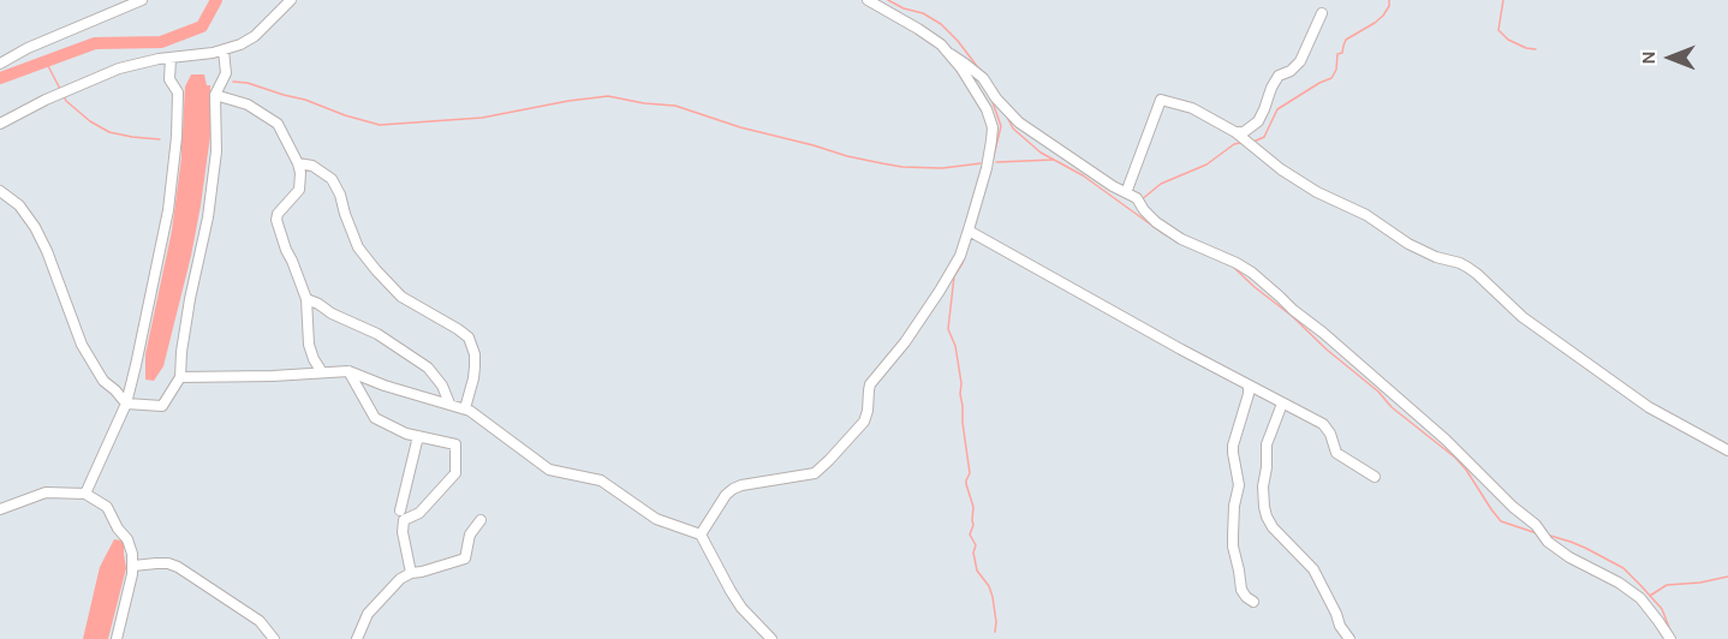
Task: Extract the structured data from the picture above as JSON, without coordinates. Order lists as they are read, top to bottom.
{
  "north": "left"
}
